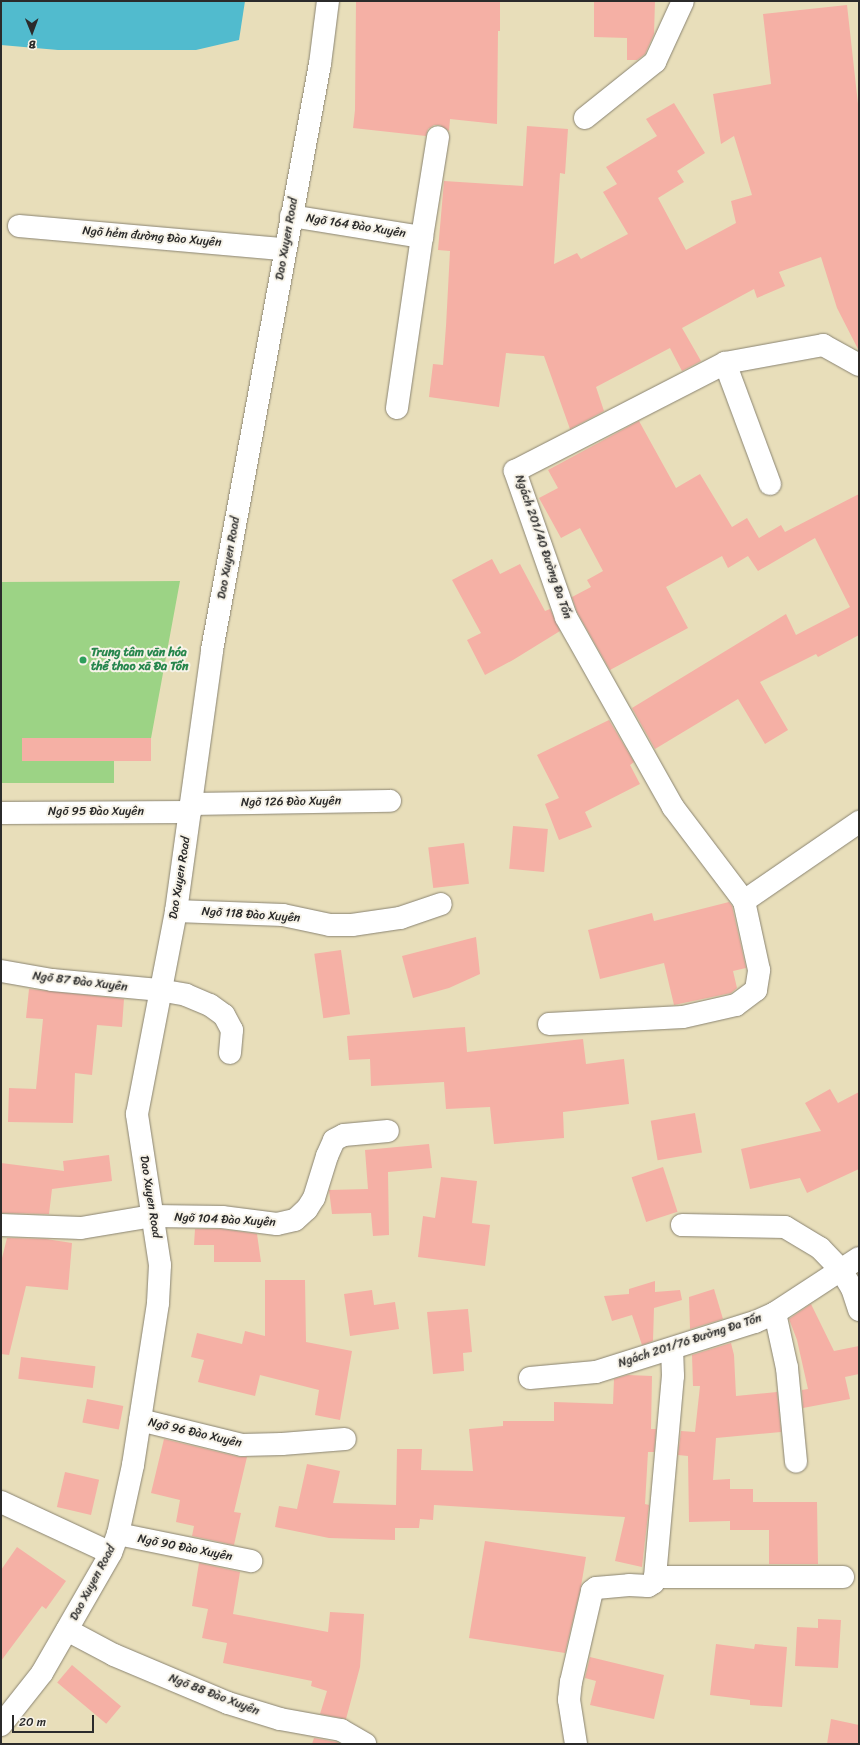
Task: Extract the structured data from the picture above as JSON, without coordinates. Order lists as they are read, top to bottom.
{
  "streets": {
    "street": [
      "Ngõ 164 Đào Xuyên",
      "Ngõ hẻm đường Đào Xuyên",
      "Dao Xuyen Road",
      "Ngách 201/40 Đường Đa Tốn",
      "Ngõ 126 Đào Xuyên",
      "Ngõ 95 Đào Xuyên",
      "Ngõ 118 Đào Xuyên",
      "Ngõ 87 Đào Xuyên",
      "Ngõ 104 Đào Xuyên",
      "Ngách 201/76 Đường Đa Tốn",
      "Ngõ 96 Đào Xuyên",
      "Ngõ 90 Đào Xuyên",
      "Ngõ 88 Đào Xuyên"
    ]
  },
  "crossings": [
    ["Ngõ 164 Đào Xuyên", "Dao Xuyen Road"],
    ["Ngõ hẻm đường Đào Xuyên", "Dao Xuyen Road"],
    ["Dao Xuyen Road", "Ngõ 126 Đào Xuyên"],
    ["Dao Xuyen Road", "Ngõ 95 Đào Xuyên"],
    ["Dao Xuyen Road", "Ngõ 118 Đào Xuyên"],
    ["Dao Xuyen Road", "Ngõ 87 Đào Xuyên"],
    ["Dao Xuyen Road", "Ngõ 104 Đào Xuyên"],
    ["Dao Xuyen Road", "Ngõ 96 Đào Xuyên"],
    ["Dao Xuyen Road", "Ngõ 90 Đào Xuyên"],
    ["Dao Xuyen Road", "Ngõ 88 Đào Xuyên"],
    ["Ngõ 126 Đào Xuyên", "Ngõ 95 Đào Xuyên"]
  ],
  "places": ["Trung tâm văn hóa thể thao xã Đa Tốn"],
  "scale_bar": "20 m",
  "north": "bottom"
}
